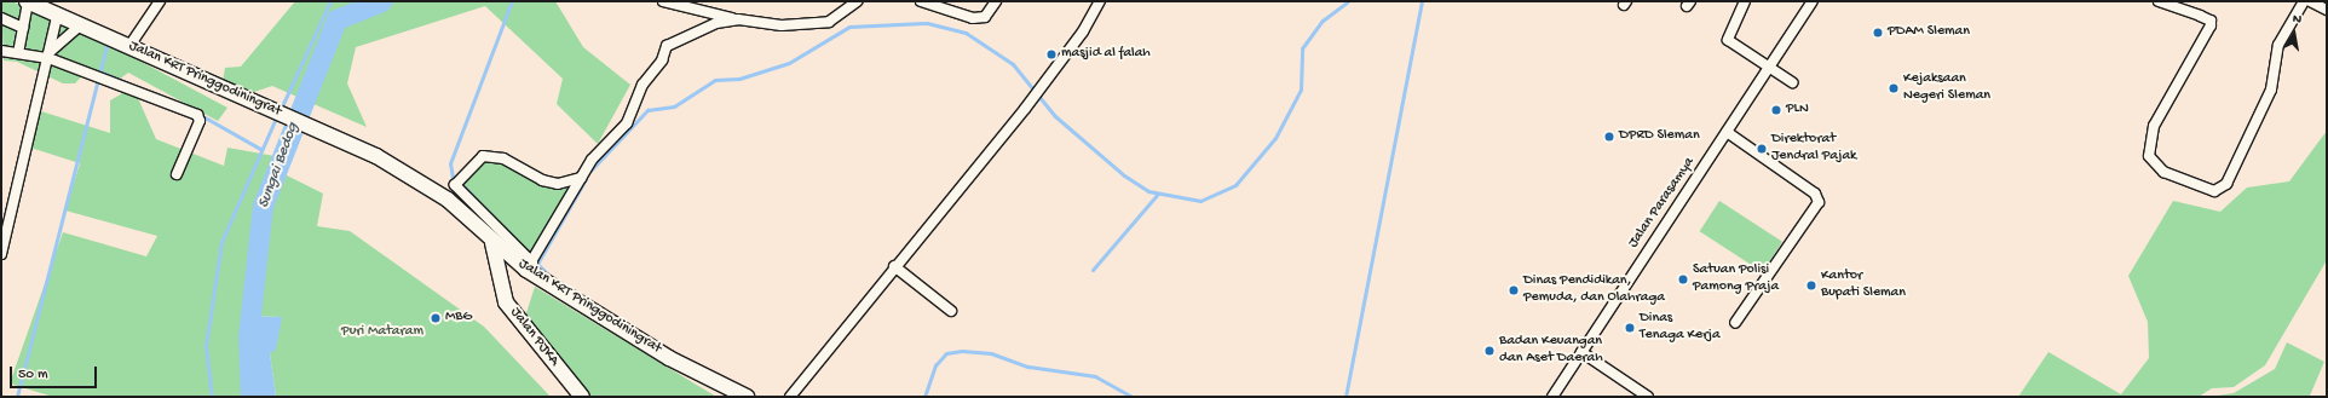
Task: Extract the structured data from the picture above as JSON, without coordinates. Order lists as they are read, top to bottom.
{
  "streets": {
    "main road": ["Jalan KRT Pringgodiningrat", "Jalan PJKA"],
    "street": ["Jalan Parasamya"]
  },
  "crossings": [
    ["Jalan KRT Pringgodiningrat", "Jalan PJKA"]
  ],
  "water": ["Sungai Bedog"],
  "parks": ["Puri Mataram"],
  "places": [
    "PDAM Sleman",
    "masjid al falah",
    "Kejaksaan Negeri Sleman",
    "PLN",
    "DPRD Sleman",
    "Direktorat Jendral Pajak",
    "Satuan Polisi Pamong Praja",
    "Kantor Bupati Sleman",
    "Dinas Pendidikan, Pemuda, dan Olahraga",
    "MBG",
    "Dinas Tenaga Kerja",
    "Badan Keuangan dan Aset Daerah"
  ],
  "scale_bar": "50 m",
  "north": "top"
}
